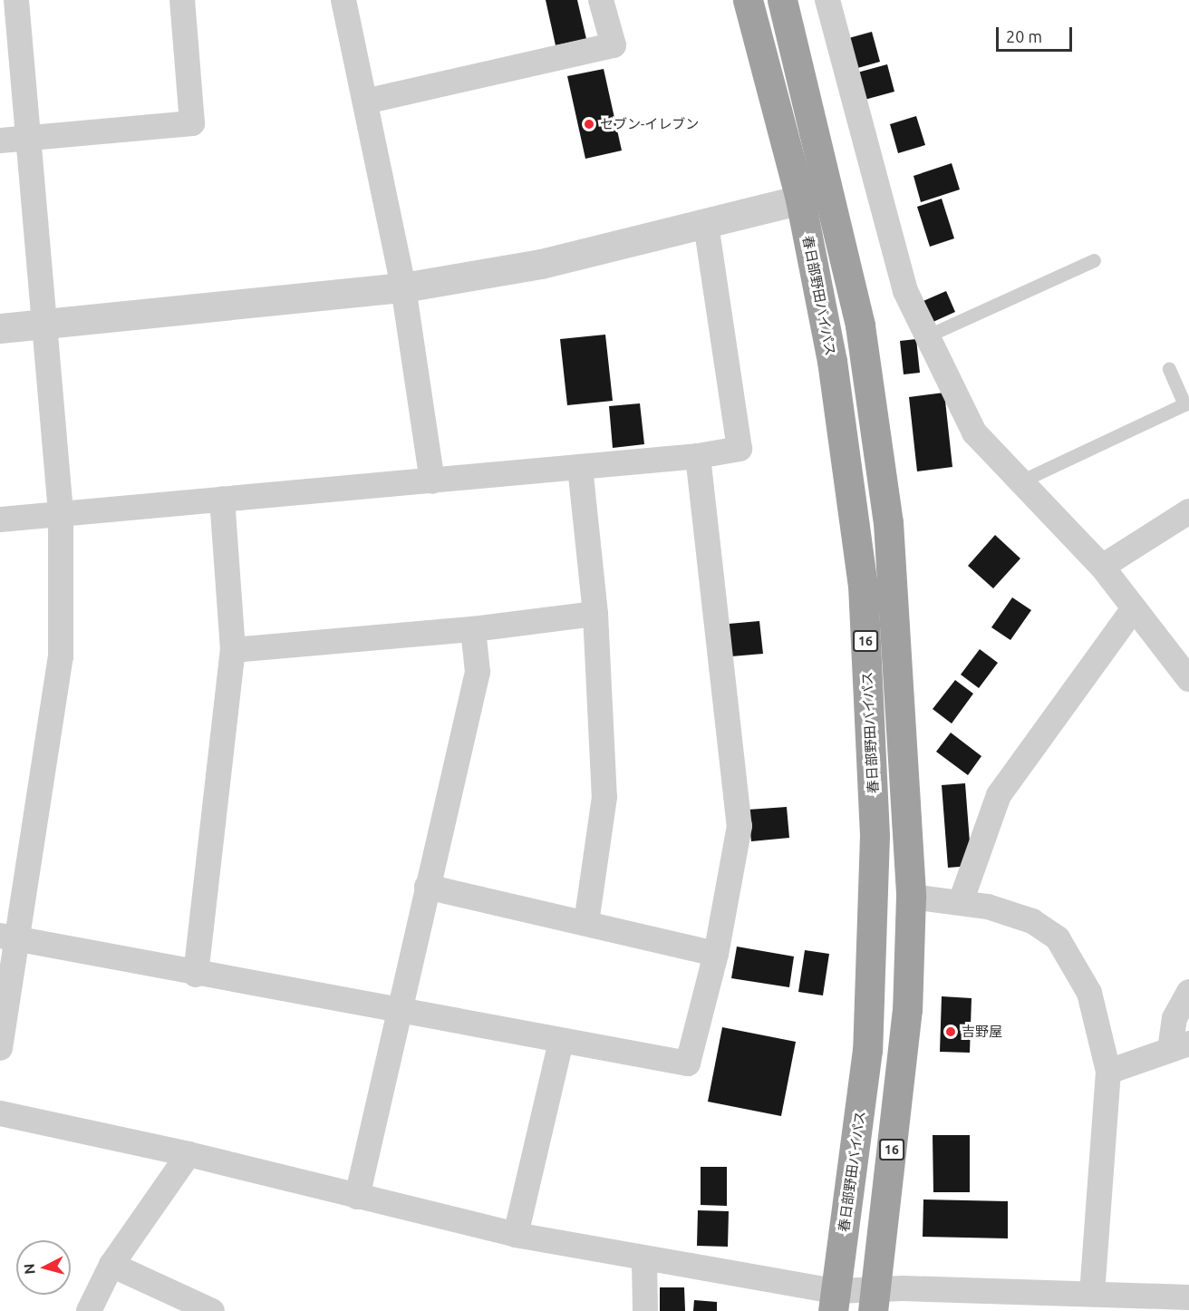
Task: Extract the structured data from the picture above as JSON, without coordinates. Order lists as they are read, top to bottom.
{
  "streets": {
    "highway": ["春日部野田バイパス", "16"]
  },
  "places": ["セブン-イレブン", "吉野屋"],
  "scale_bar": "20 m",
  "north": "left"
}
